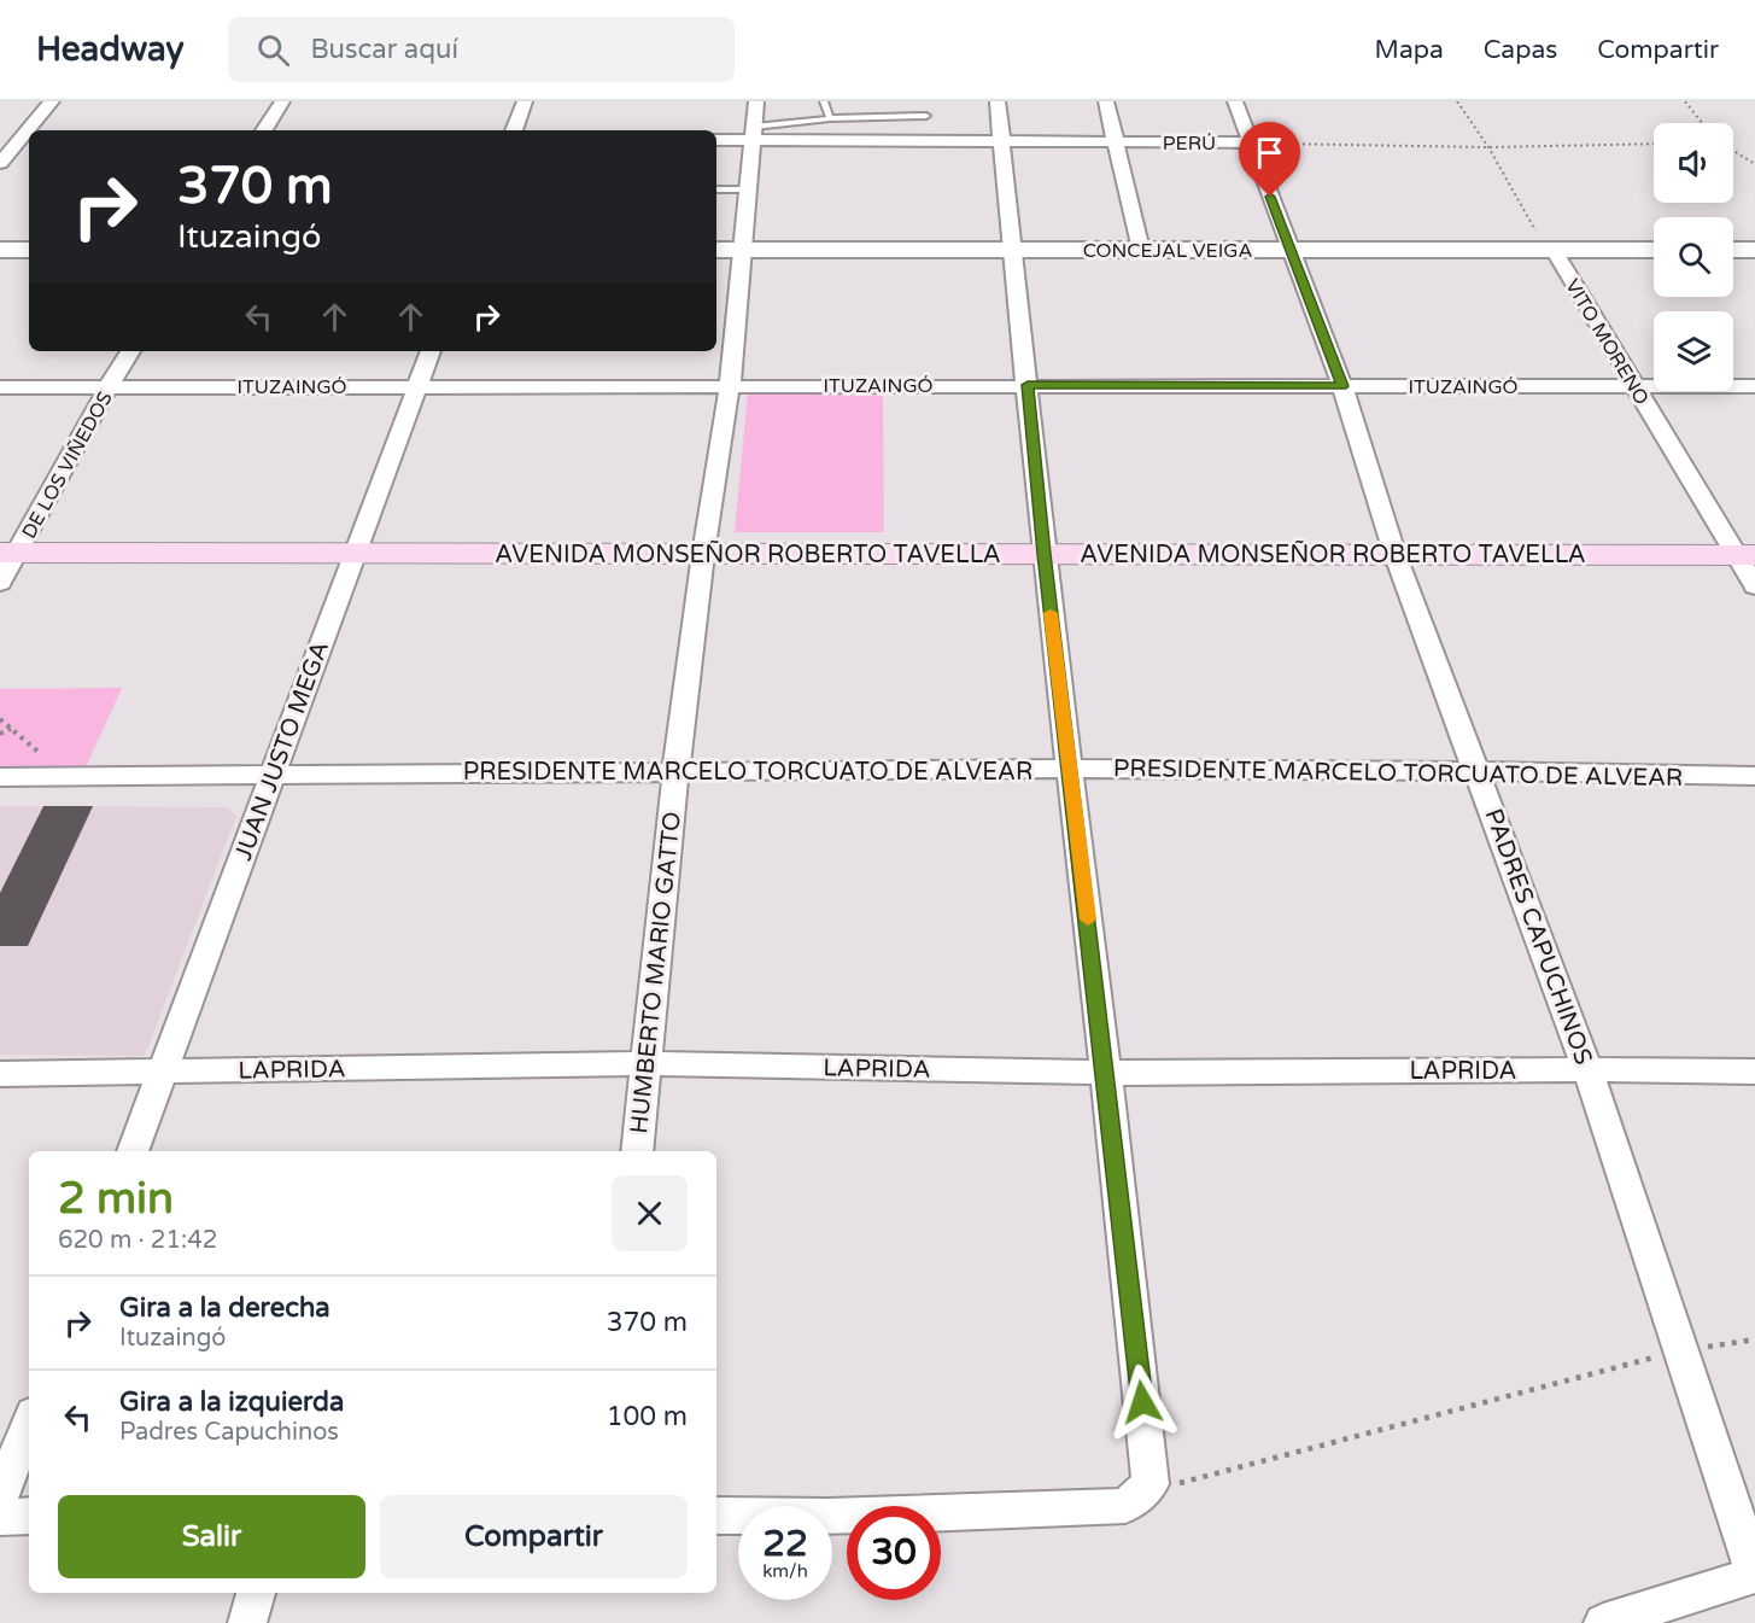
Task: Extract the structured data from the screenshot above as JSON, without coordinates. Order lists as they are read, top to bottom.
{
  "streets": {
    "main road": ["AVENIDA MONSEÑOR ROBERTO TAVELLA"],
    "street": [
      "PERÚ",
      "CONCEJAL VEIGA",
      "VITO MORENO",
      "ITUZAINGÓ",
      "DE LOS VIÑEDOS",
      "JUAN JUSTO MEGA",
      "PRESIDENTE MARCELO TORCUATO DE ALVEAR",
      "PADRES CAPUCHINOS",
      "HUMBERTO MARIO GATTO",
      "LAPRIDA"
    ]
  },
  "crossings": [
    ["PERÚ", "VITO MORENO"],
    ["PERÚ", "PADRES CAPUCHINOS"],
    ["PERÚ", "HUMBERTO MARIO GATTO"],
    ["CONCEJAL VEIGA", "VITO MORENO"],
    ["CONCEJAL VEIGA", "PADRES CAPUCHINOS"],
    ["CONCEJAL VEIGA", "HUMBERTO MARIO GATTO"],
    ["VITO MORENO", "ITUZAINGÓ"],
    ["VITO MORENO", "AVENIDA MONSEÑOR ROBERTO TAVELLA"],
    ["ITUZAINGÓ", "DE LOS VIÑEDOS"],
    ["ITUZAINGÓ", "JUAN JUSTO MEGA"],
    ["ITUZAINGÓ", "PADRES CAPUCHINOS"],
    ["ITUZAINGÓ", "HUMBERTO MARIO GATTO"],
    ["DE LOS VIÑEDOS", "AVENIDA MONSEÑOR ROBERTO TAVELLA"],
    ["AVENIDA MONSEÑOR ROBERTO TAVELLA", "JUAN JUSTO MEGA"],
    ["AVENIDA MONSEÑOR ROBERTO TAVELLA", "PADRES CAPUCHINOS"],
    ["AVENIDA MONSEÑOR ROBERTO TAVELLA", "HUMBERTO MARIO GATTO"],
    ["JUAN JUSTO MEGA", "PRESIDENTE MARCELO TORCUATO DE ALVEAR"],
    ["JUAN JUSTO MEGA", "LAPRIDA"],
    ["PRESIDENTE MARCELO TORCUATO DE ALVEAR", "PADRES CAPUCHINOS"],
    ["PRESIDENTE MARCELO TORCUATO DE ALVEAR", "HUMBERTO MARIO GATTO"],
    ["PADRES CAPUCHINOS", "LAPRIDA"],
    ["HUMBERTO MARIO GATTO", "LAPRIDA"]
  ],
  "page": {
    "header": "Headway",
    "search": "Buscar aquí",
    "nav": ["Mapa", "Capas", "Compartir"],
    "turn": ["370 m", "Ituzaingó"],
    "heading": ["2 min", "620 m · 21:42"],
    "list": [
      {
        "name": "Gira a la derecha",
        "note": "Ituzaingó",
        "value": "370 m"
      },
      {
        "name": "Gira a la izquierda",
        "note": "Padres Capuchinos",
        "value": "100 m"
      }
    ],
    "buttons": ["Salir", "Compartir"],
    "speed": "22 km/h",
    "limit": "30"
  }
}
